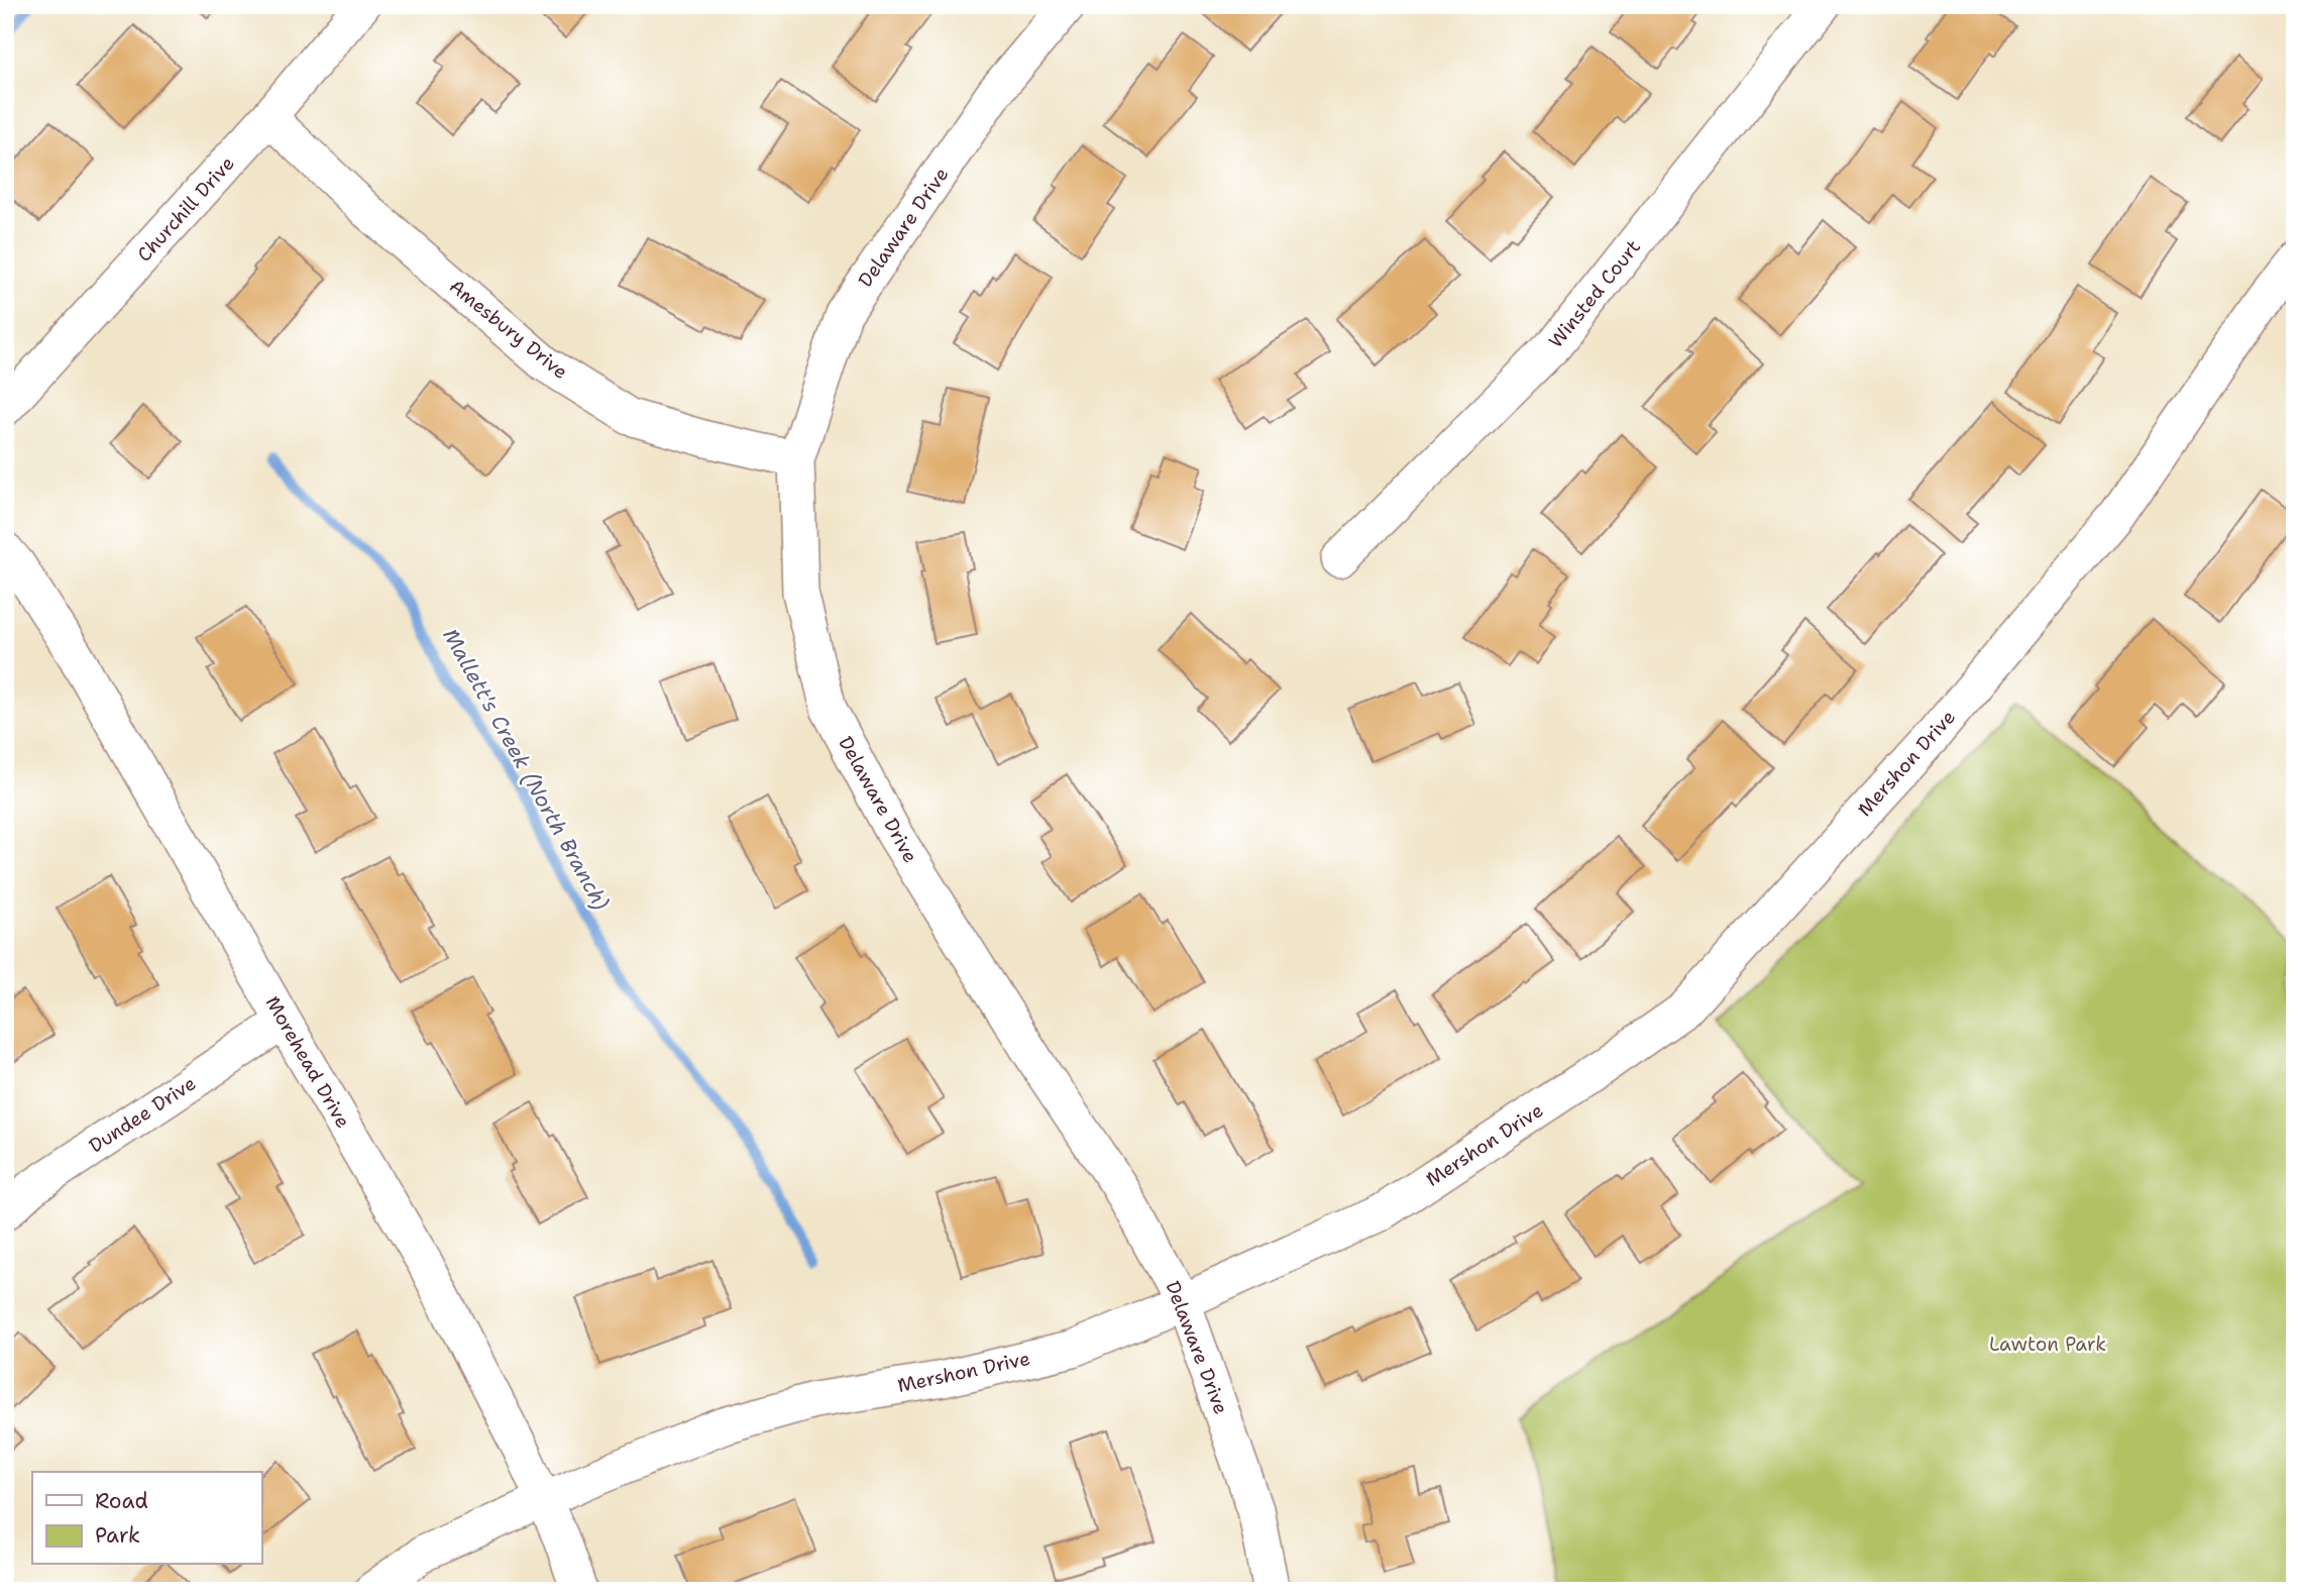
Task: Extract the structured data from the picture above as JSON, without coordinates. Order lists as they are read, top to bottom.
{
  "streets": {
    "street": [
      "Churchill Drive",
      "Delaware Drive",
      "Winsted Court",
      "Amesbury Drive",
      "Mershon Drive",
      "Morehead Drive",
      "Dundee Drive"
    ]
  },
  "crossings": [
    ["Churchill Drive", "Amesbury Drive"],
    ["Delaware Drive", "Amesbury Drive"],
    ["Delaware Drive", "Mershon Drive"],
    ["Mershon Drive", "Morehead Drive"],
    ["Morehead Drive", "Dundee Drive"]
  ],
  "water": ["Mallett's Creek (North Branch)"],
  "parks": ["Lawton Park"],
  "legend": ["Road", "Park"]
}
